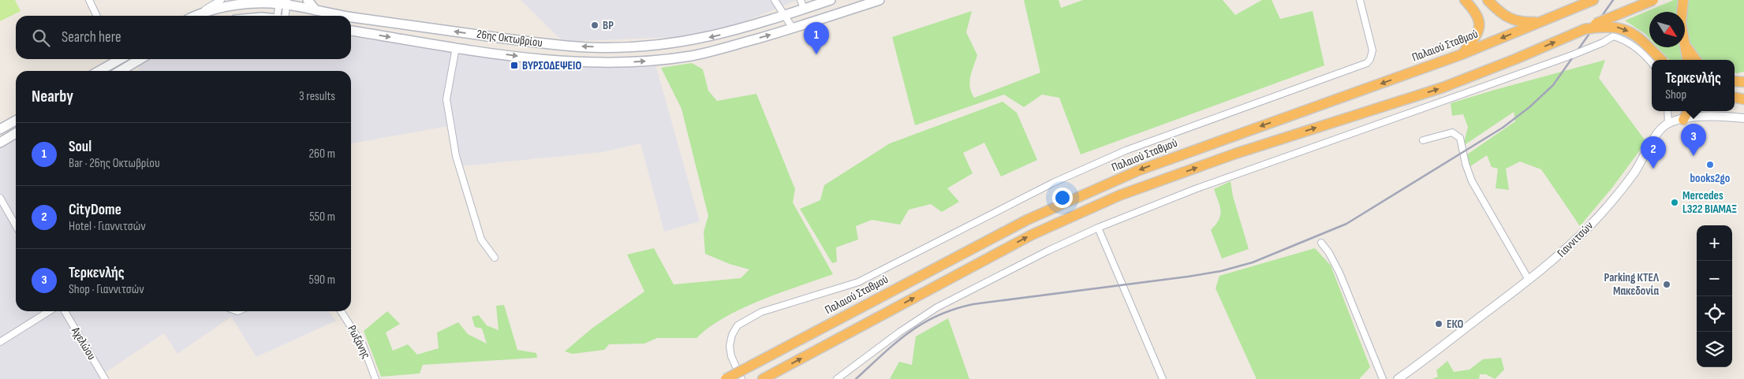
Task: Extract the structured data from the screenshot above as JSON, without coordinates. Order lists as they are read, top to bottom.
{
  "streets": {
    "highway": ["Παλαιού Σταθμού"],
    "main road": ["26ης Οκτωβρίου"],
    "street": ["Γιαννιτσών", "Ρωξάνης", "Αχελώου"]
  },
  "places": {
    "other": [
      "BP",
      "books2go",
      "Mercedes L322 ΒΙΑΜΑΞ",
      "Parking ΚΤΕΛ Μακεδονία",
      "ΕΚΟ"
    ],
    "transit": ["ΒΥΡΣΟΔΕΨΕΙΟ"]
  },
  "north": "bottom right",
  "page": {
    "search": "Search here",
    "pins": ["1", "3", "2"],
    "popup": ["Τερκενλής", "Shop"],
    "heading": ["Nearby", "3 results"],
    "list": [
      {
        "mark": "1",
        "name": "Soul",
        "note": "Bar · 26ης Οκτωβρίου",
        "value": "260 m"
      },
      {
        "mark": "2",
        "name": "CityDome",
        "note": "Hotel · Γιαννιτσών",
        "value": "550 m"
      },
      {
        "mark": "3",
        "name": "Τερκενλής",
        "note": "Shop · Γιαννιτσών",
        "value": "590 m"
      }
    ],
    "map_buttons": ["+", "−"]
  }
}
